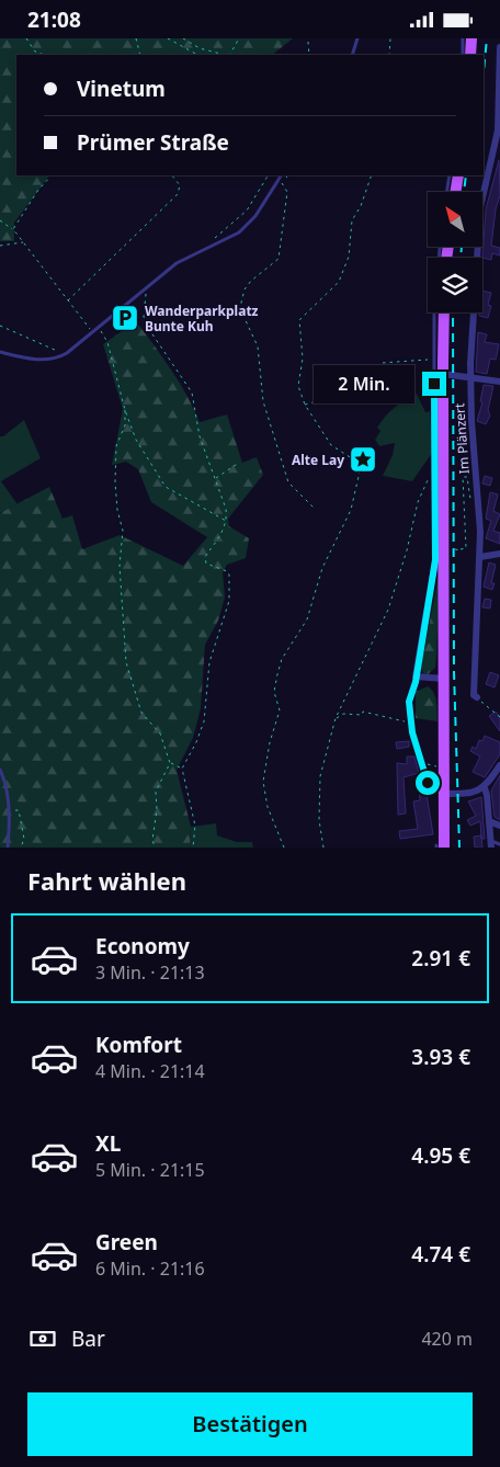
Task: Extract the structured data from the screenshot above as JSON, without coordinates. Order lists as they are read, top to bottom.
{
  "streets": {
    "street": ["Im Plänzert"]
  },
  "places": {
    "parking": ["Wanderparkplatz Bunte Kuh"],
    "place": ["Alte Lay"]
  },
  "north": "top left",
  "page": {
    "status": "21:08",
    "banner": ["Vinetum", "Prümer Straße"],
    "bubble": "2 Min.",
    "heading": "Fahrt wählen",
    "list": [
      {
        "name": "Economy",
        "note": "3 Min. · 21:13",
        "value": "2.91 €"
      },
      {
        "name": "Komfort",
        "note": "4 Min. · 21:14",
        "value": "3.93 €"
      },
      {
        "name": "XL",
        "note": "5 Min. · 21:15",
        "value": "4.95 €"
      },
      {
        "name": "Green",
        "note": "6 Min. · 21:16",
        "value": "4.74 €"
      }
    ],
    "pay": ["Bar", "420 m"],
    "buttons": "Bestätigen"
  }
}
